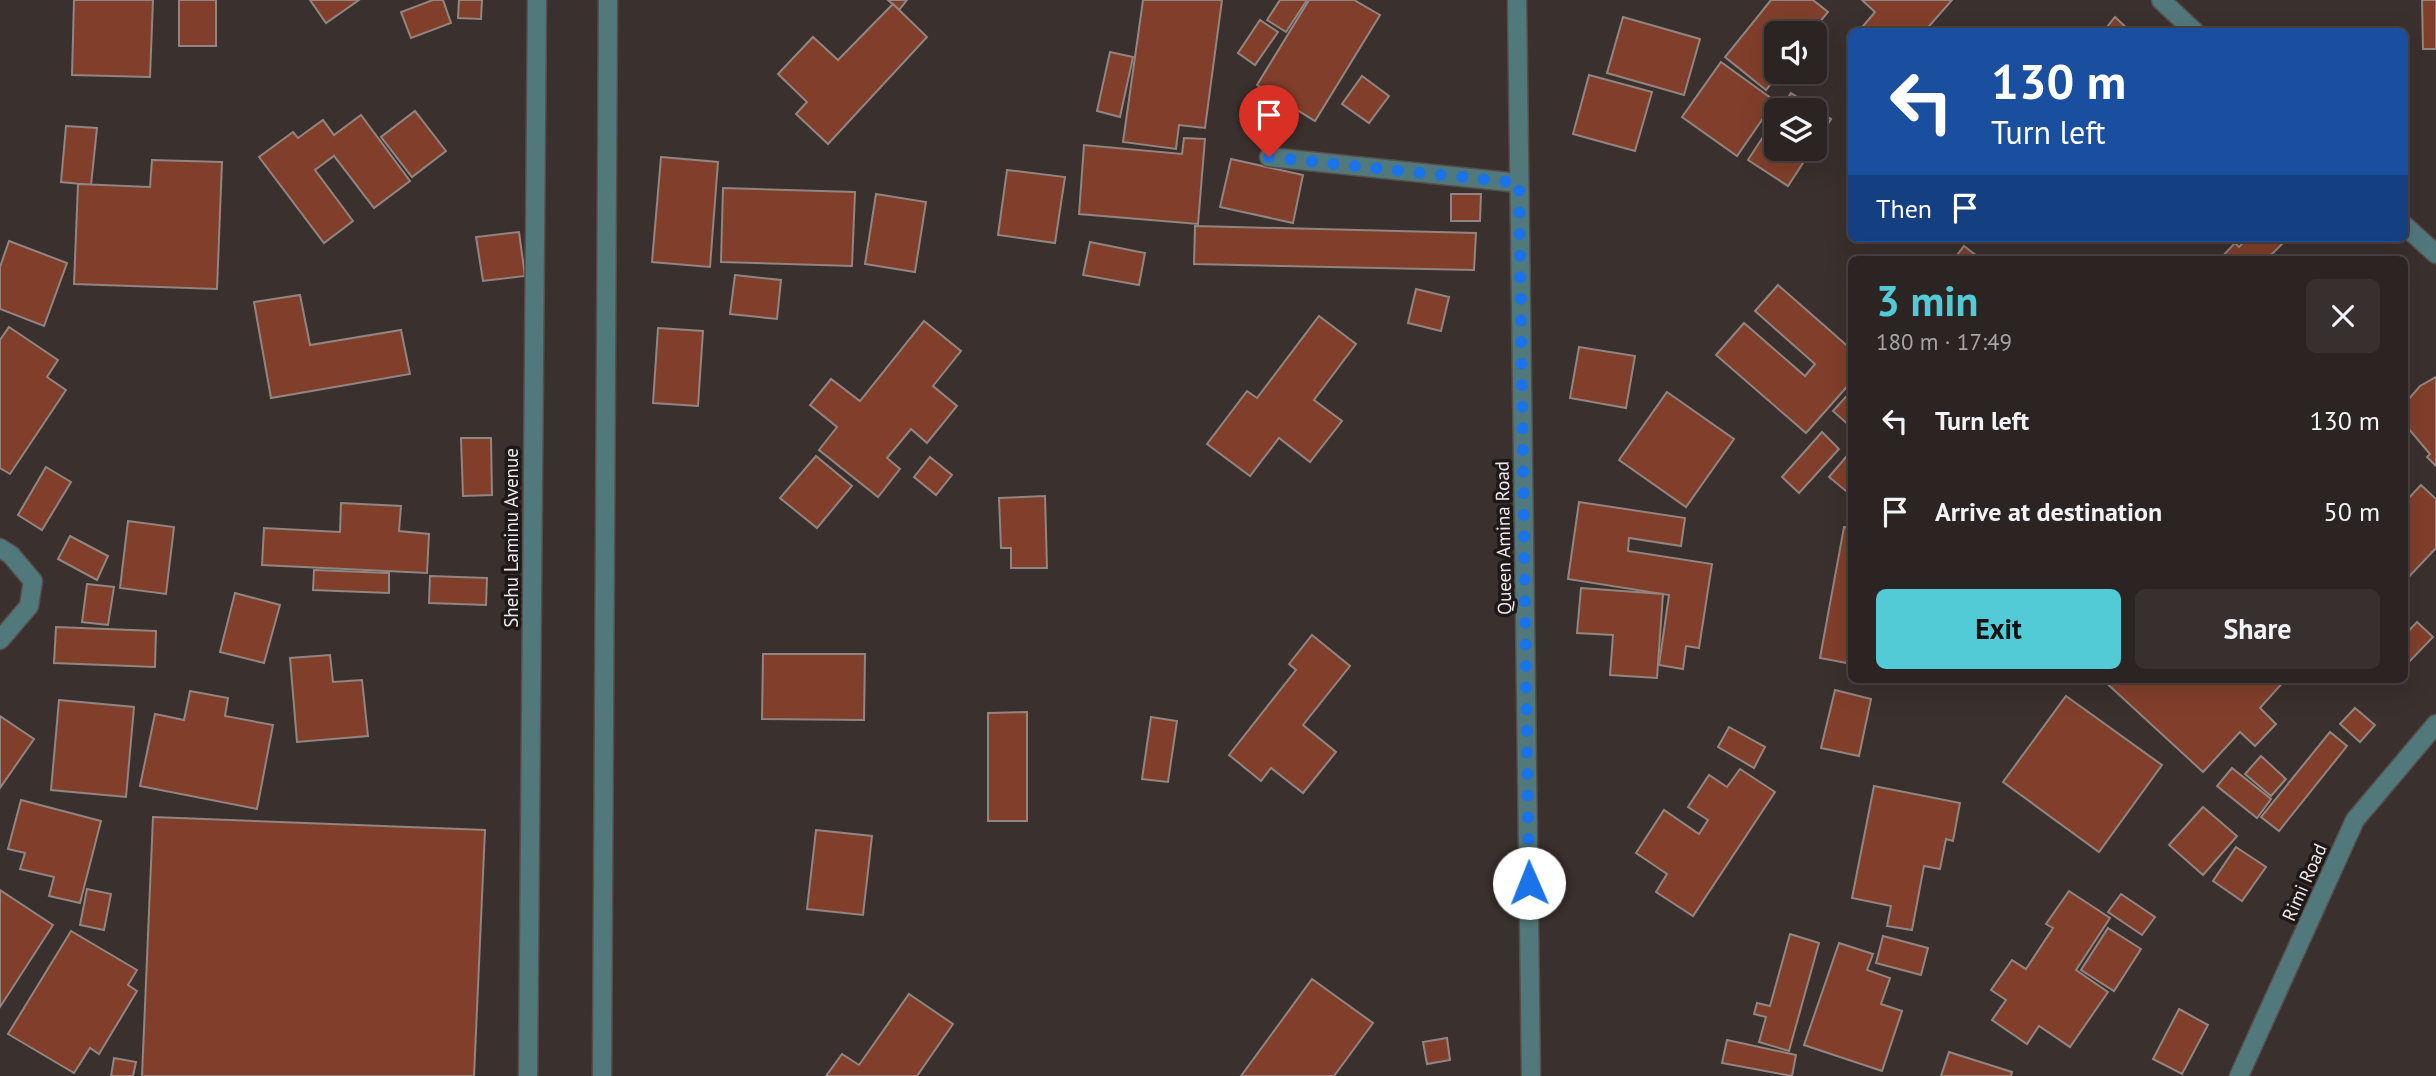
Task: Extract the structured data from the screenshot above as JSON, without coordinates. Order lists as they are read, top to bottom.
{
  "streets": {
    "street": ["Shehu Laminu Avenue", "Queen Amina Road", "Rimi Road"]
  },
  "page": {
    "turn": ["130 m", "Turn left"],
    "then": "Then",
    "heading": ["3 min", "180 m · 17:49"],
    "list": [
      {
        "name": "Turn left",
        "value": "130 m"
      },
      {
        "name": "Arrive at destination",
        "value": "50 m"
      }
    ],
    "buttons": ["Exit", "Share"]
  }
}
